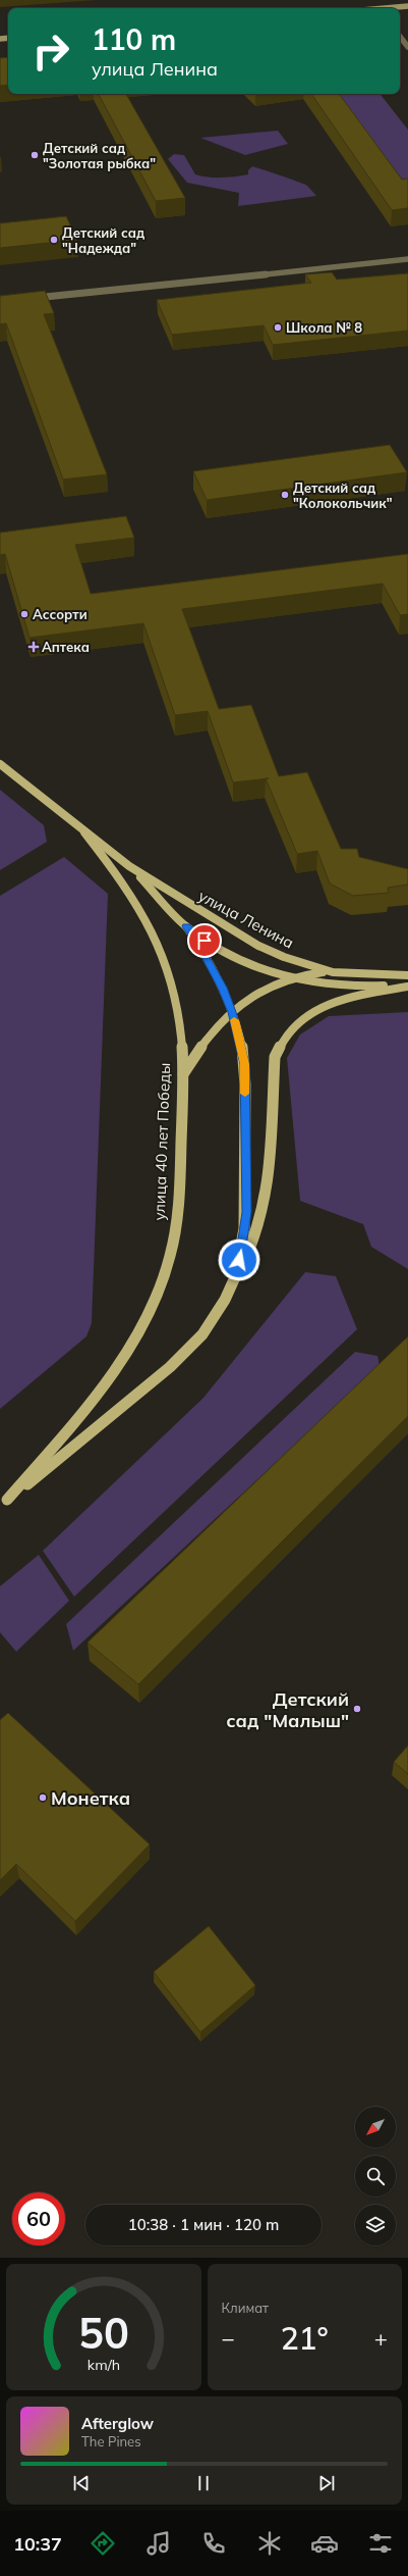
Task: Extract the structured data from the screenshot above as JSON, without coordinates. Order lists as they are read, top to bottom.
{
  "streets": {
    "main road": ["улица Ленина", "улица 40 лет Победы"]
  },
  "crossings": [
    ["улица Ленина", "улица 40 лет Победы"]
  ],
  "places": {
    "other": [
      "Детский сад \"Золотая рыбка\"",
      "Детский сад \"Надежда\"",
      "Школа № 8",
      "Детский сад \"Колокольчик\"",
      "Ассорти",
      "Детский сад \"Малыш\"",
      "Монетка"
    ],
    "health": ["Аптека"]
  },
  "north": "bottom left",
  "page": {
    "turn": ["110 m", "улица Ленина"],
    "limit": "60",
    "trip": "10:38 · 1 мин · 120 m",
    "tile": "Климат",
    "heat": ["−", "21°", "+"],
    "song": ["Afterglow", "The Pines"],
    "tabs": "10:37",
    "gauge": ["50", "km/h"]
  }
}
